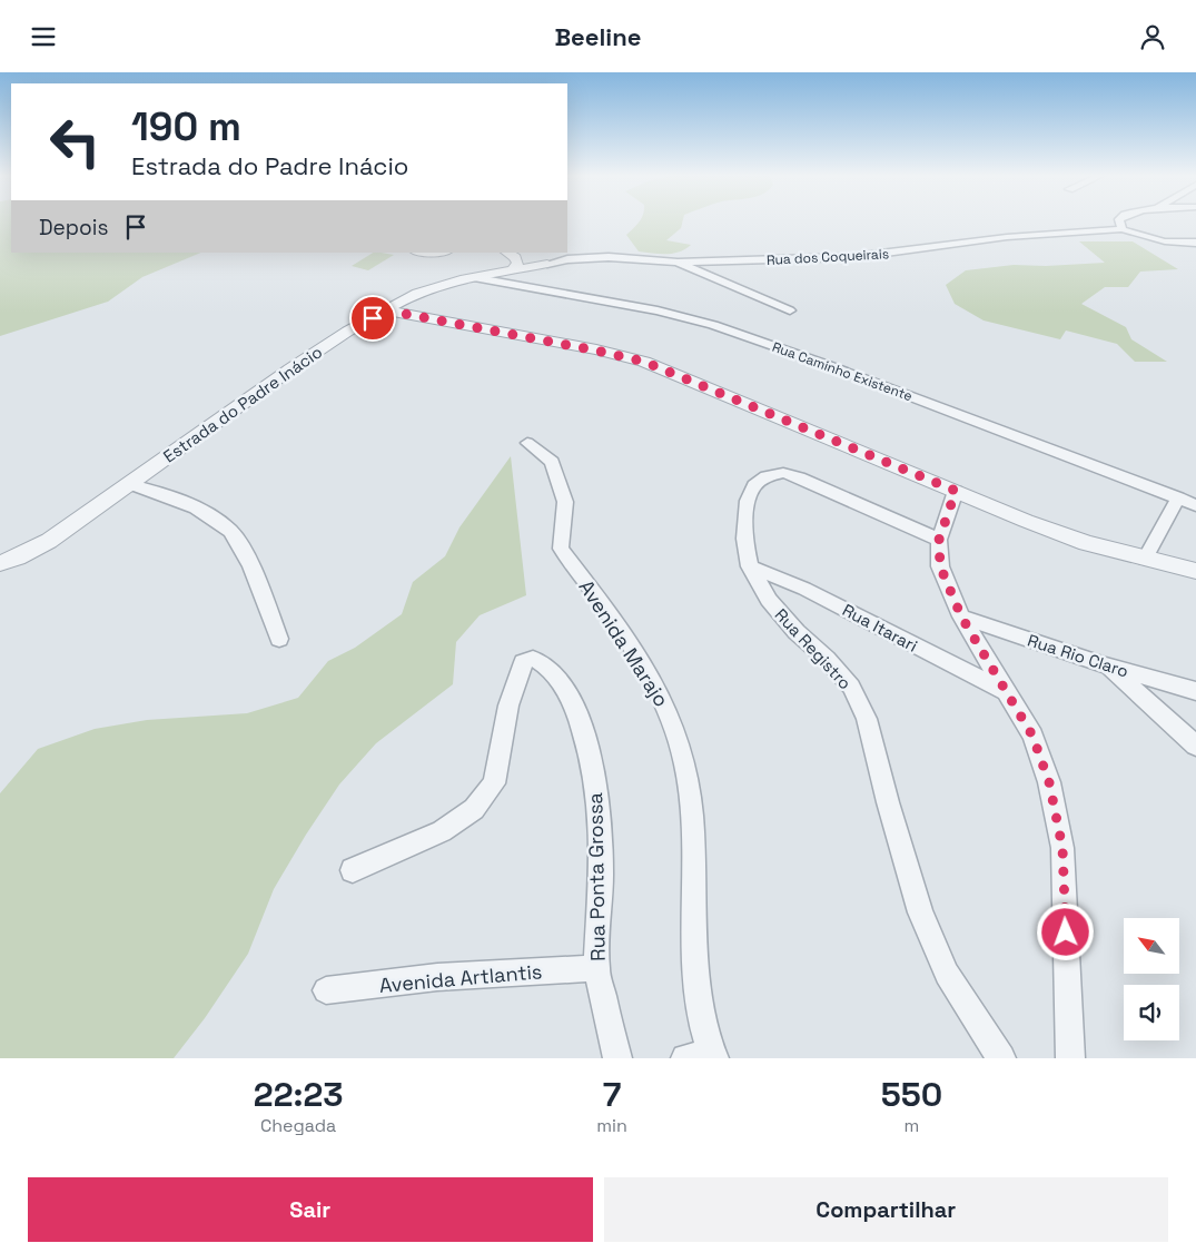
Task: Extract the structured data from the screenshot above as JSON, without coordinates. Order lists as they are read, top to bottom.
{
  "streets": {
    "street": [
      "Rua dos Coqueirais",
      "Rua Caminho Existente",
      "Estrada do Padre Inácio",
      "Rua Itarari",
      "Avenida Marajo",
      "Rua Registro",
      "Rua Rio Claro",
      "Rua Ponta Grossa",
      "Avenida Artlantis"
    ]
  },
  "crossings": [
    ["Rua Itarari", "Rua Registro"],
    ["Rua Ponta Grossa", "Avenida Artlantis"]
  ],
  "north": "top left",
  "page": {
    "header": "Beeline",
    "turn": ["190 m", "Estrada do Padre Inácio"],
    "then": "Depois",
    "eta": [
      "22:23",
      "Chegada",
      "7",
      "min",
      "550",
      "m"
    ],
    "buttons": ["Sair", "Compartilhar"]
  }
}
